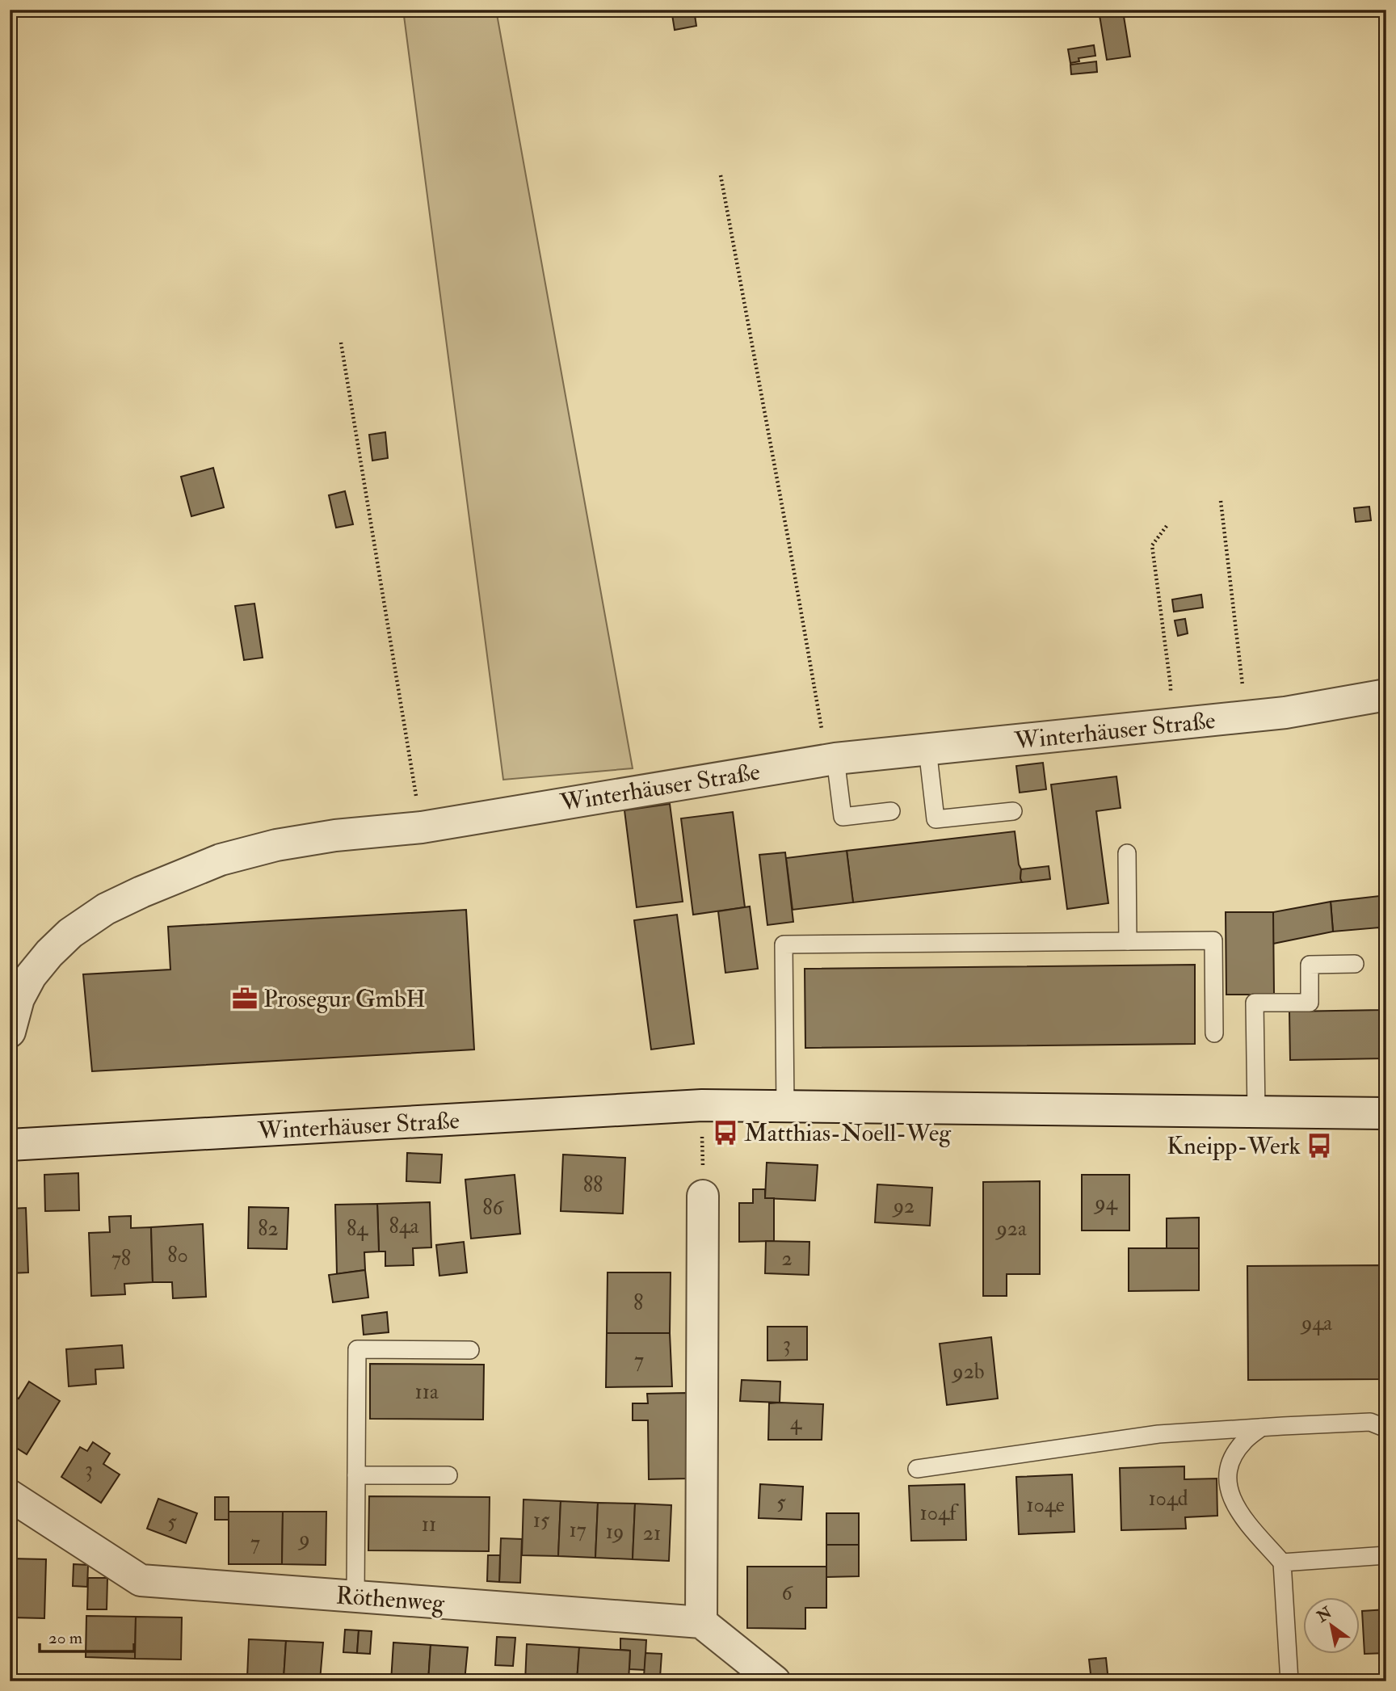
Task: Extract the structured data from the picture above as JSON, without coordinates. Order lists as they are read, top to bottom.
{
  "streets": {
    "street": ["Winterhäuser Straße", "Röthenweg"]
  },
  "places": {
    "office": ["Prosegur GmbH"],
    "bus stop": ["Matthias-Noell-Weg", "Kneipp-Werk"]
  },
  "house_numbers": [
    "88",
    "94",
    "92",
    "86",
    "84a",
    "82",
    "84",
    "92a",
    "80",
    "78",
    "2",
    "8",
    "94a",
    "3",
    "7",
    "92b",
    "11a",
    "4",
    "3",
    "104d",
    "5",
    "104e",
    "104f",
    "15",
    "5",
    "11",
    "17",
    "19",
    "21",
    "9",
    "7",
    "6"
  ],
  "scale_bar": "20 m",
  "north": "top left"
}
